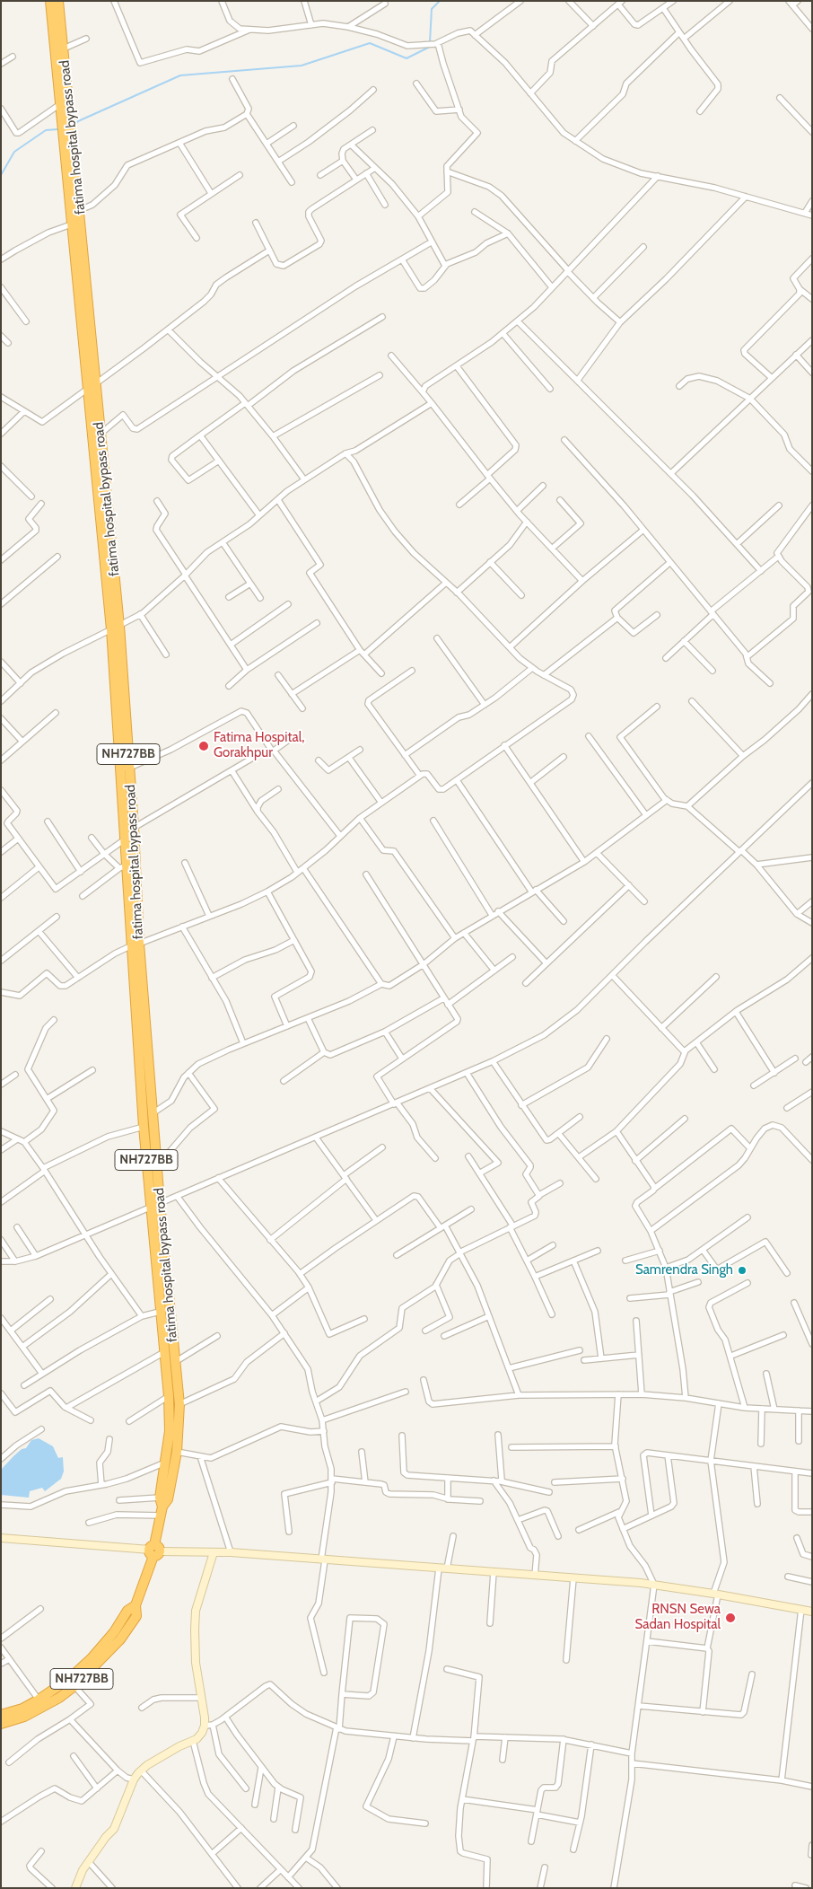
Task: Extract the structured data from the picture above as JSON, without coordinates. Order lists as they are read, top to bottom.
{
  "streets": {
    "highway": ["fatima hospital bypass road", "NH727BB"]
  },
  "places": ["Fatima Hospital, Gorakhpur", "Samrendra Singh", "RNSN Sewa Sadan Hospital"]
}
